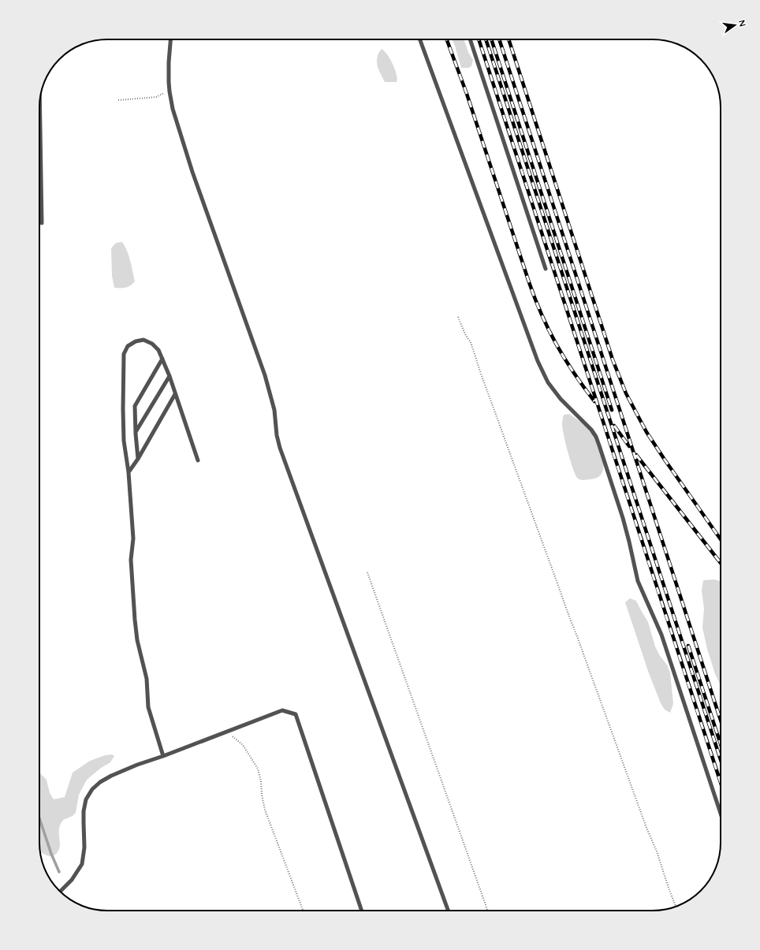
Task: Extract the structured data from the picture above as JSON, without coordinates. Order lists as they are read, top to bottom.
{
  "north": "right"
}
